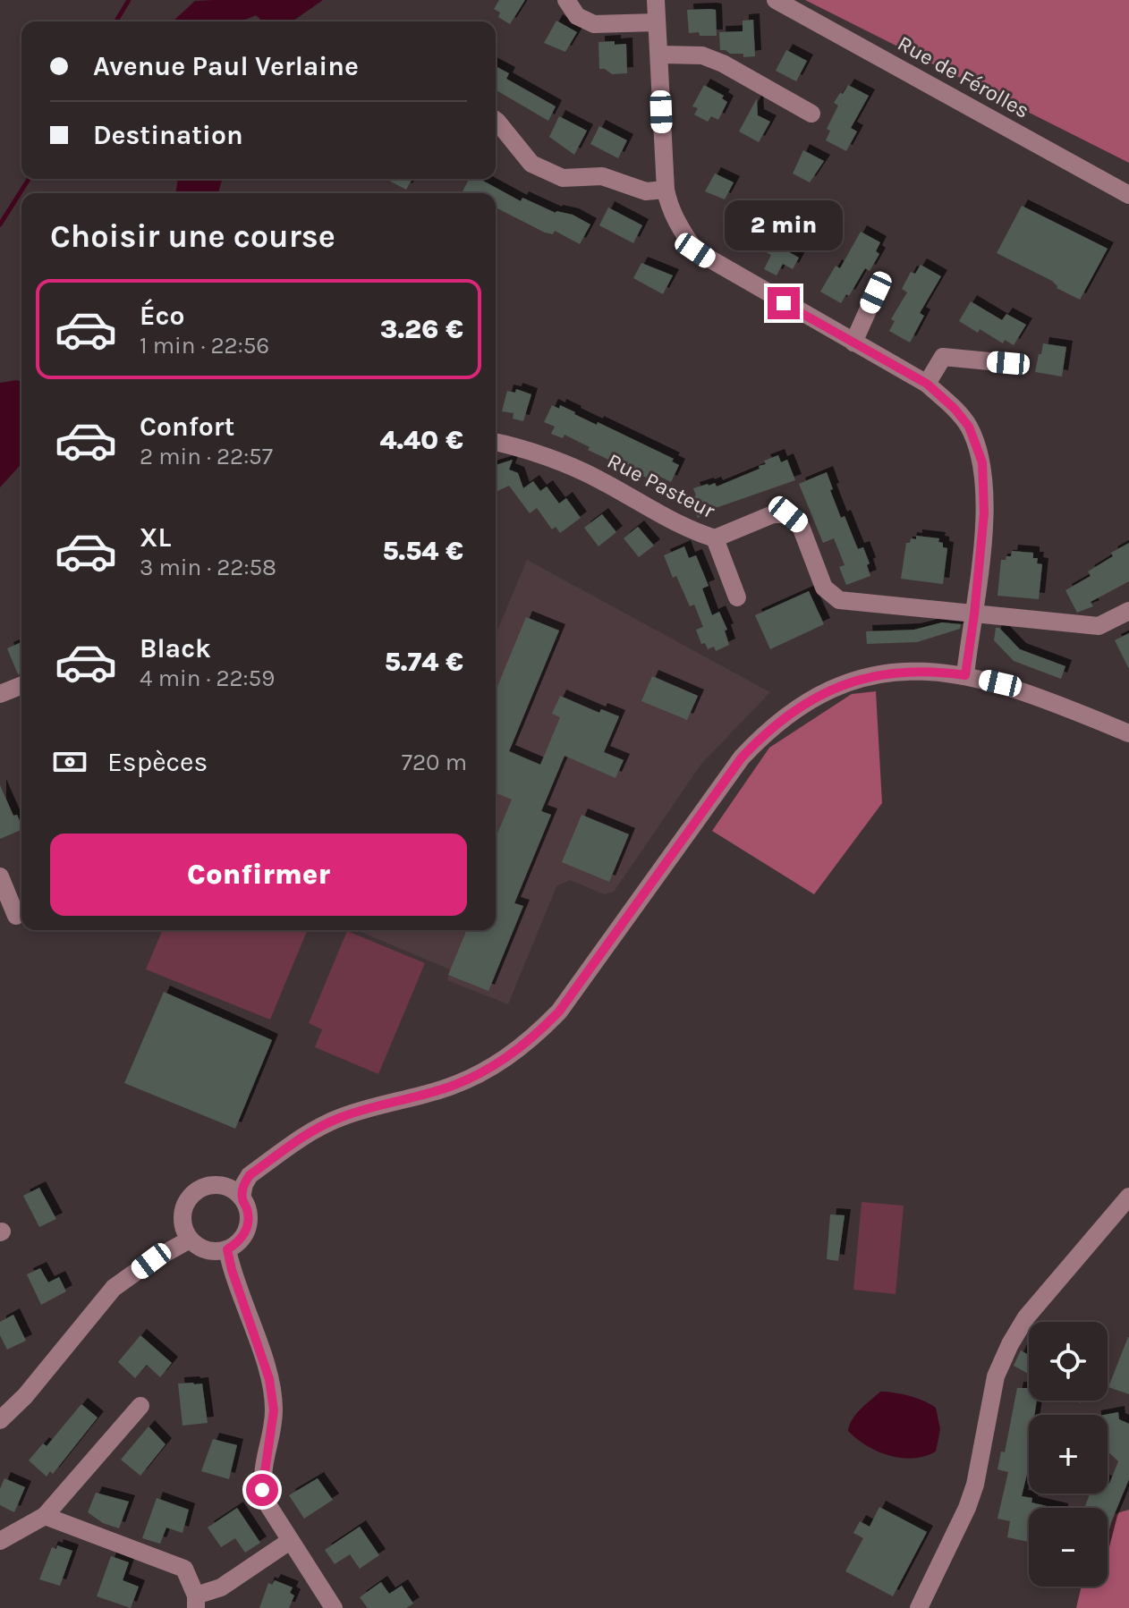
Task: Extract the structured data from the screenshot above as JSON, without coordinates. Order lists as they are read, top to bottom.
{
  "streets": {
    "street": ["Rue de Férolles", "Rue Pasteur"]
  },
  "page": {
    "banner": ["Avenue Paul Verlaine", "Destination"],
    "heading": "Choisir une course",
    "bubble": "2 min",
    "list": [
      {
        "name": "Éco",
        "note": "1 min · 22:56",
        "value": "3.26 €"
      },
      {
        "name": "Confort",
        "note": "2 min · 22:57",
        "value": "4.40 €"
      },
      {
        "name": "XL",
        "note": "3 min · 22:58",
        "value": "5.54 €"
      },
      {
        "name": "Black",
        "note": "4 min · 22:59",
        "value": "5.74 €"
      }
    ],
    "pay": ["Espèces", "720 m"],
    "buttons": "Confirmer",
    "map_buttons": ["+", "−"]
  }
}
